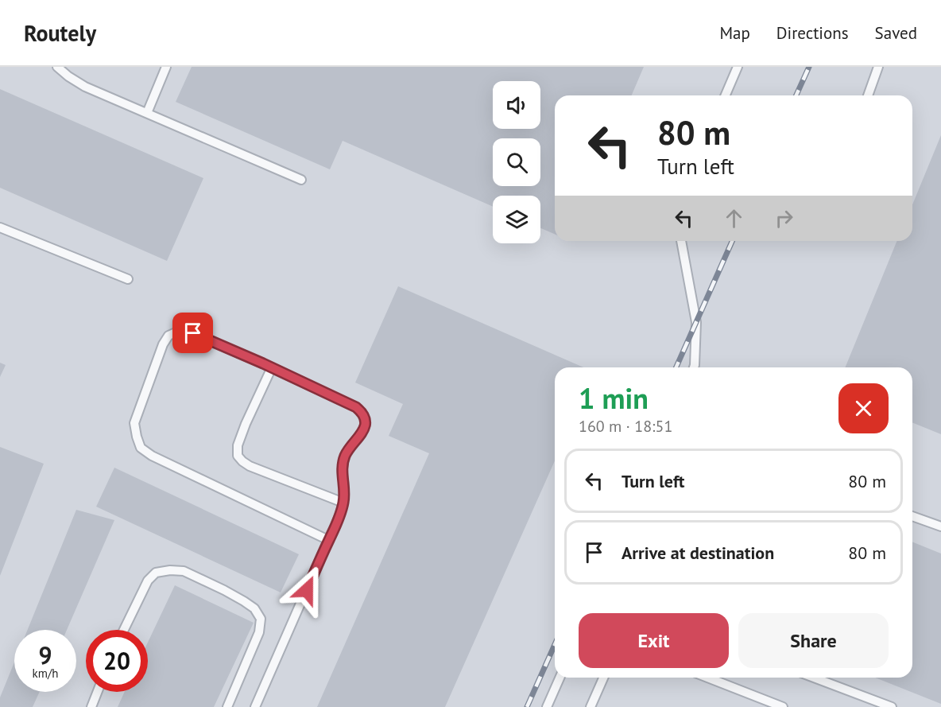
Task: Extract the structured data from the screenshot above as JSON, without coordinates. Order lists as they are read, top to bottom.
{
  "page": {
    "header": "Routely",
    "nav": ["Map", "Directions", "Saved"],
    "turn": ["80 m", "Turn left"],
    "heading": ["1 min", "160 m · 18:51"],
    "list": [
      {
        "name": "Turn left",
        "value": "80 m"
      },
      {
        "name": "Arrive at destination",
        "value": "80 m"
      }
    ],
    "buttons": ["Exit", "Share"],
    "speed": "9 km/h",
    "limit": "20"
  }
}
